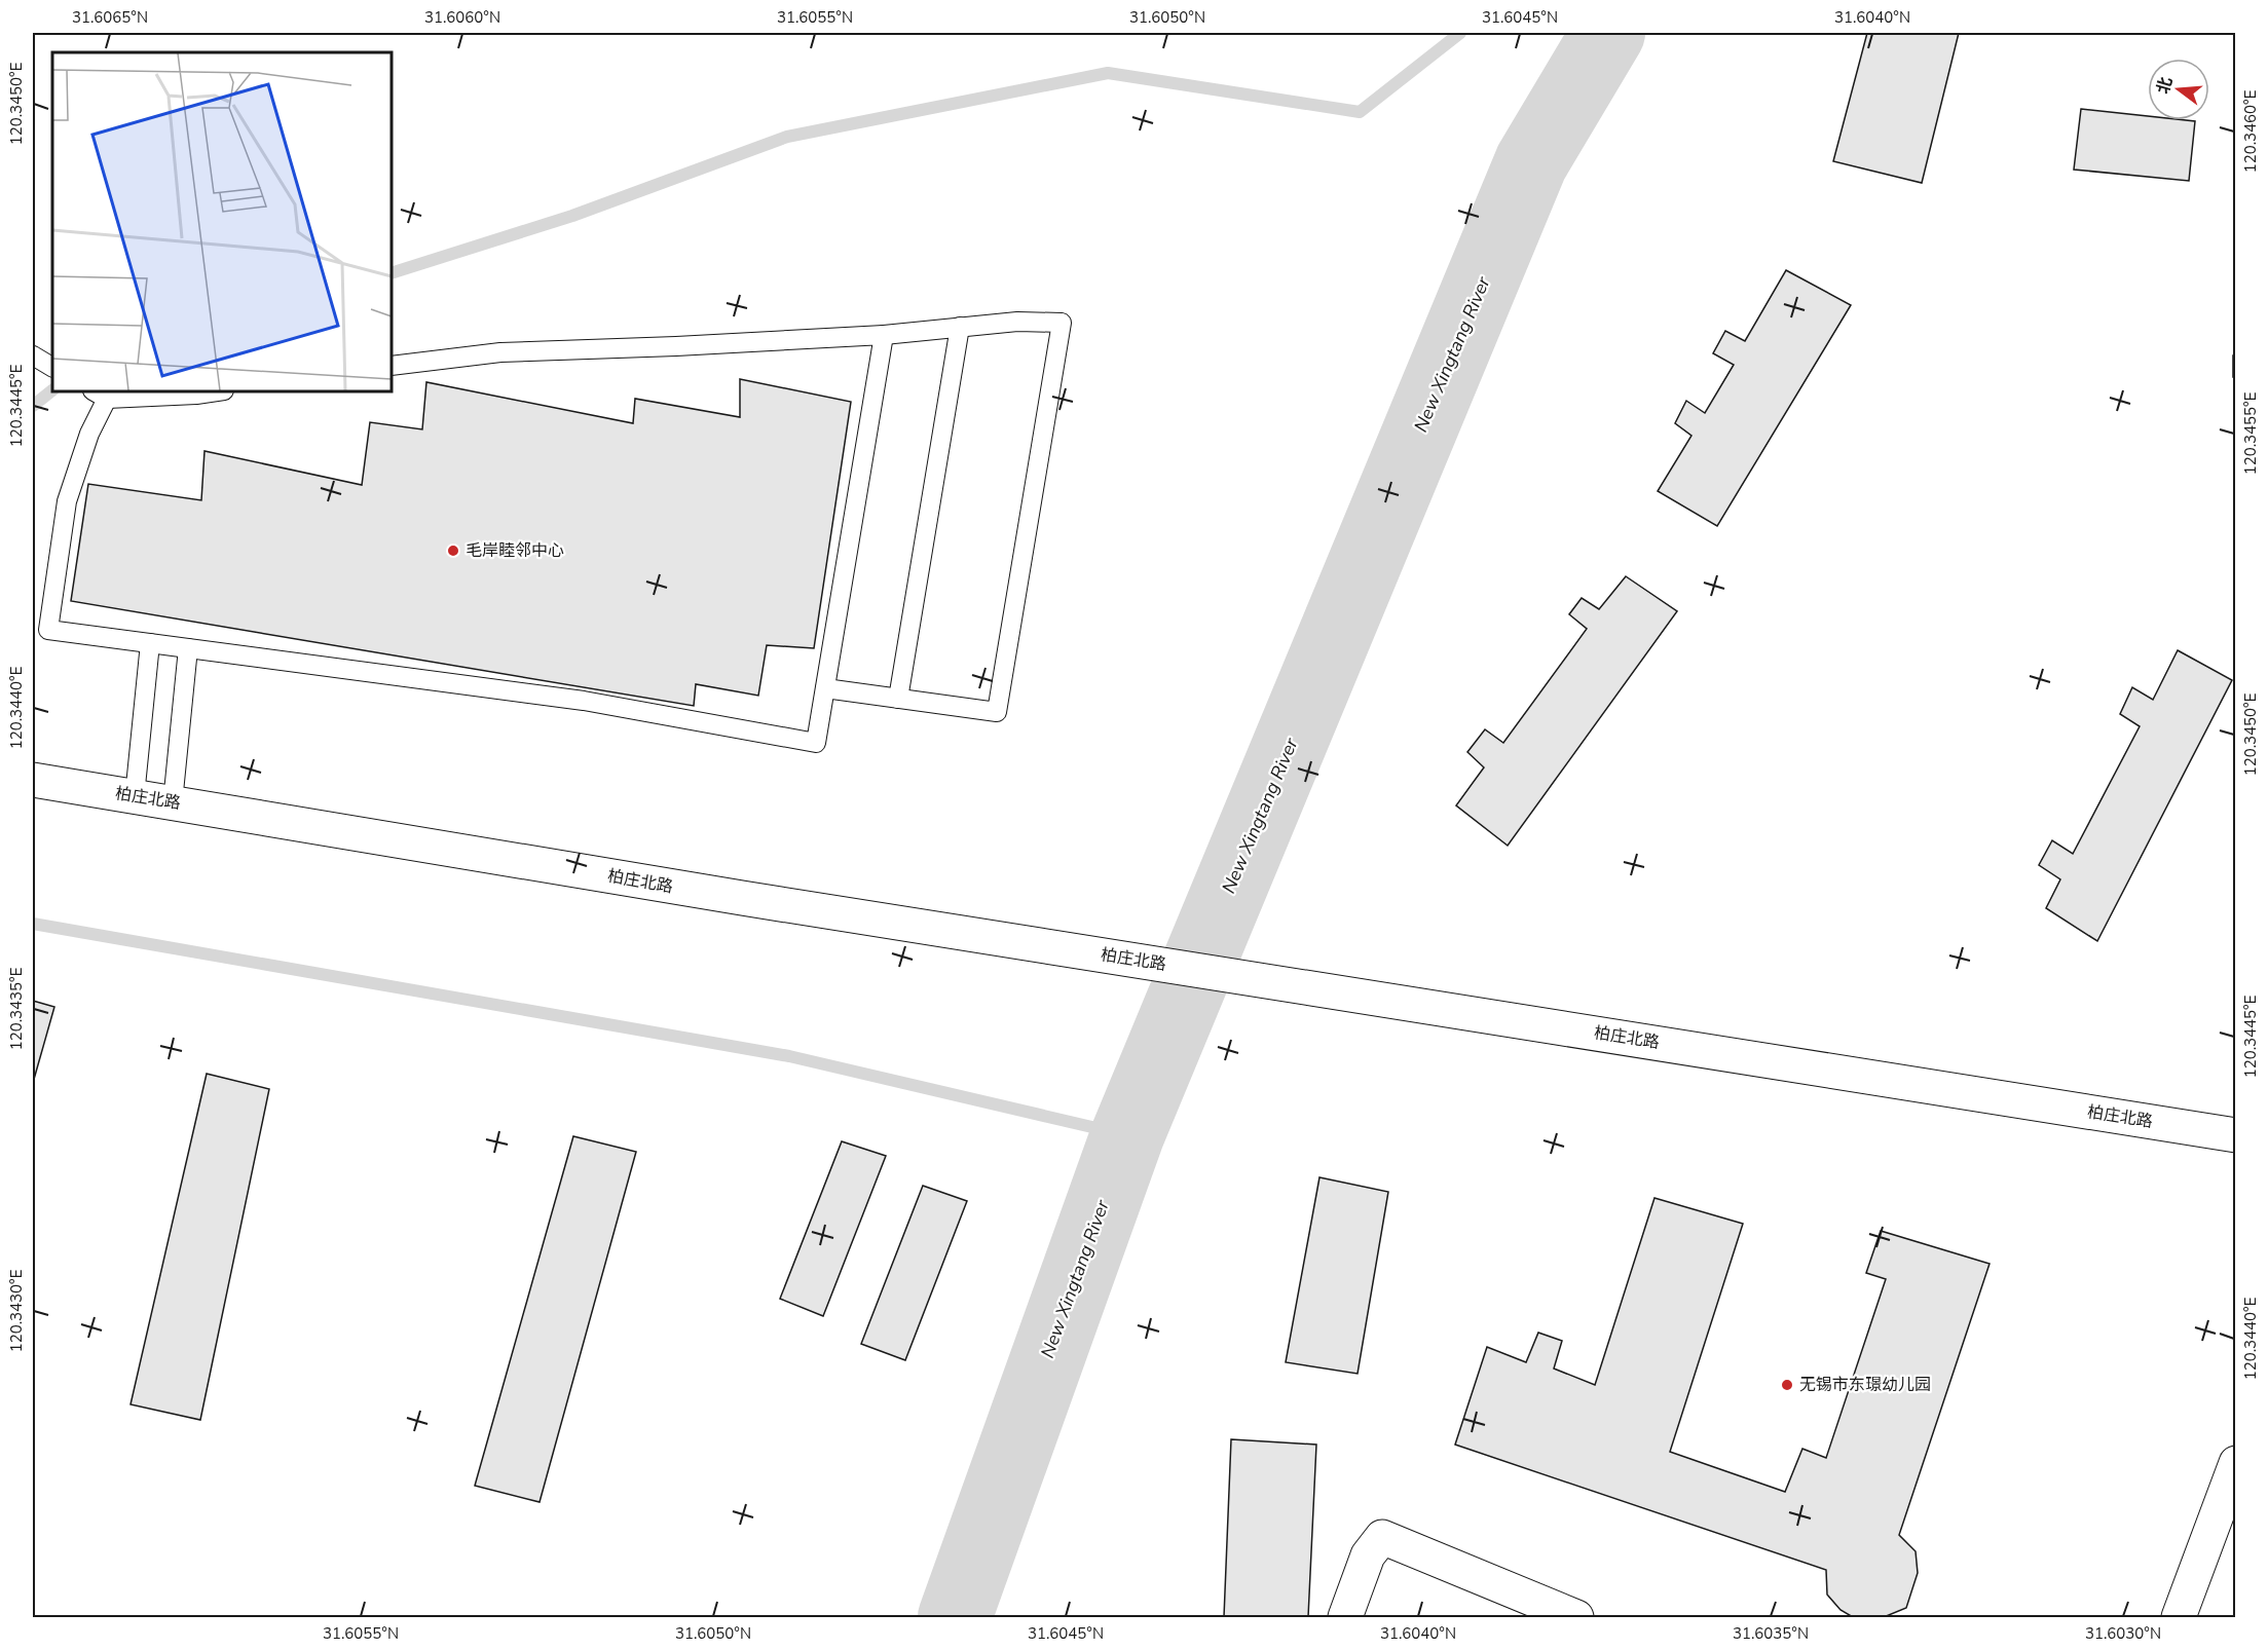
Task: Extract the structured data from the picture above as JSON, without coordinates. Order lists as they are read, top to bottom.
{
  "streets": {
    "street": ["柏庄北路"]
  },
  "water": ["New Xingtang River"],
  "places": ["毛岸睦邻中心", "无锡市东璟幼儿园"],
  "north": "left",
  "coordinates": [
    "31.6065°N",
    "31.6060°N",
    "31.6055°N",
    "31.6050°N",
    "31.6045°N",
    "31.6040°N",
    "120.3450°E",
    "120.3460°E",
    "120.3445°E",
    "120.3455°E",
    "120.3440°E",
    "120.3435°E",
    "120.3430°E",
    "31.6035°N",
    "31.6030°N"
  ]
}
